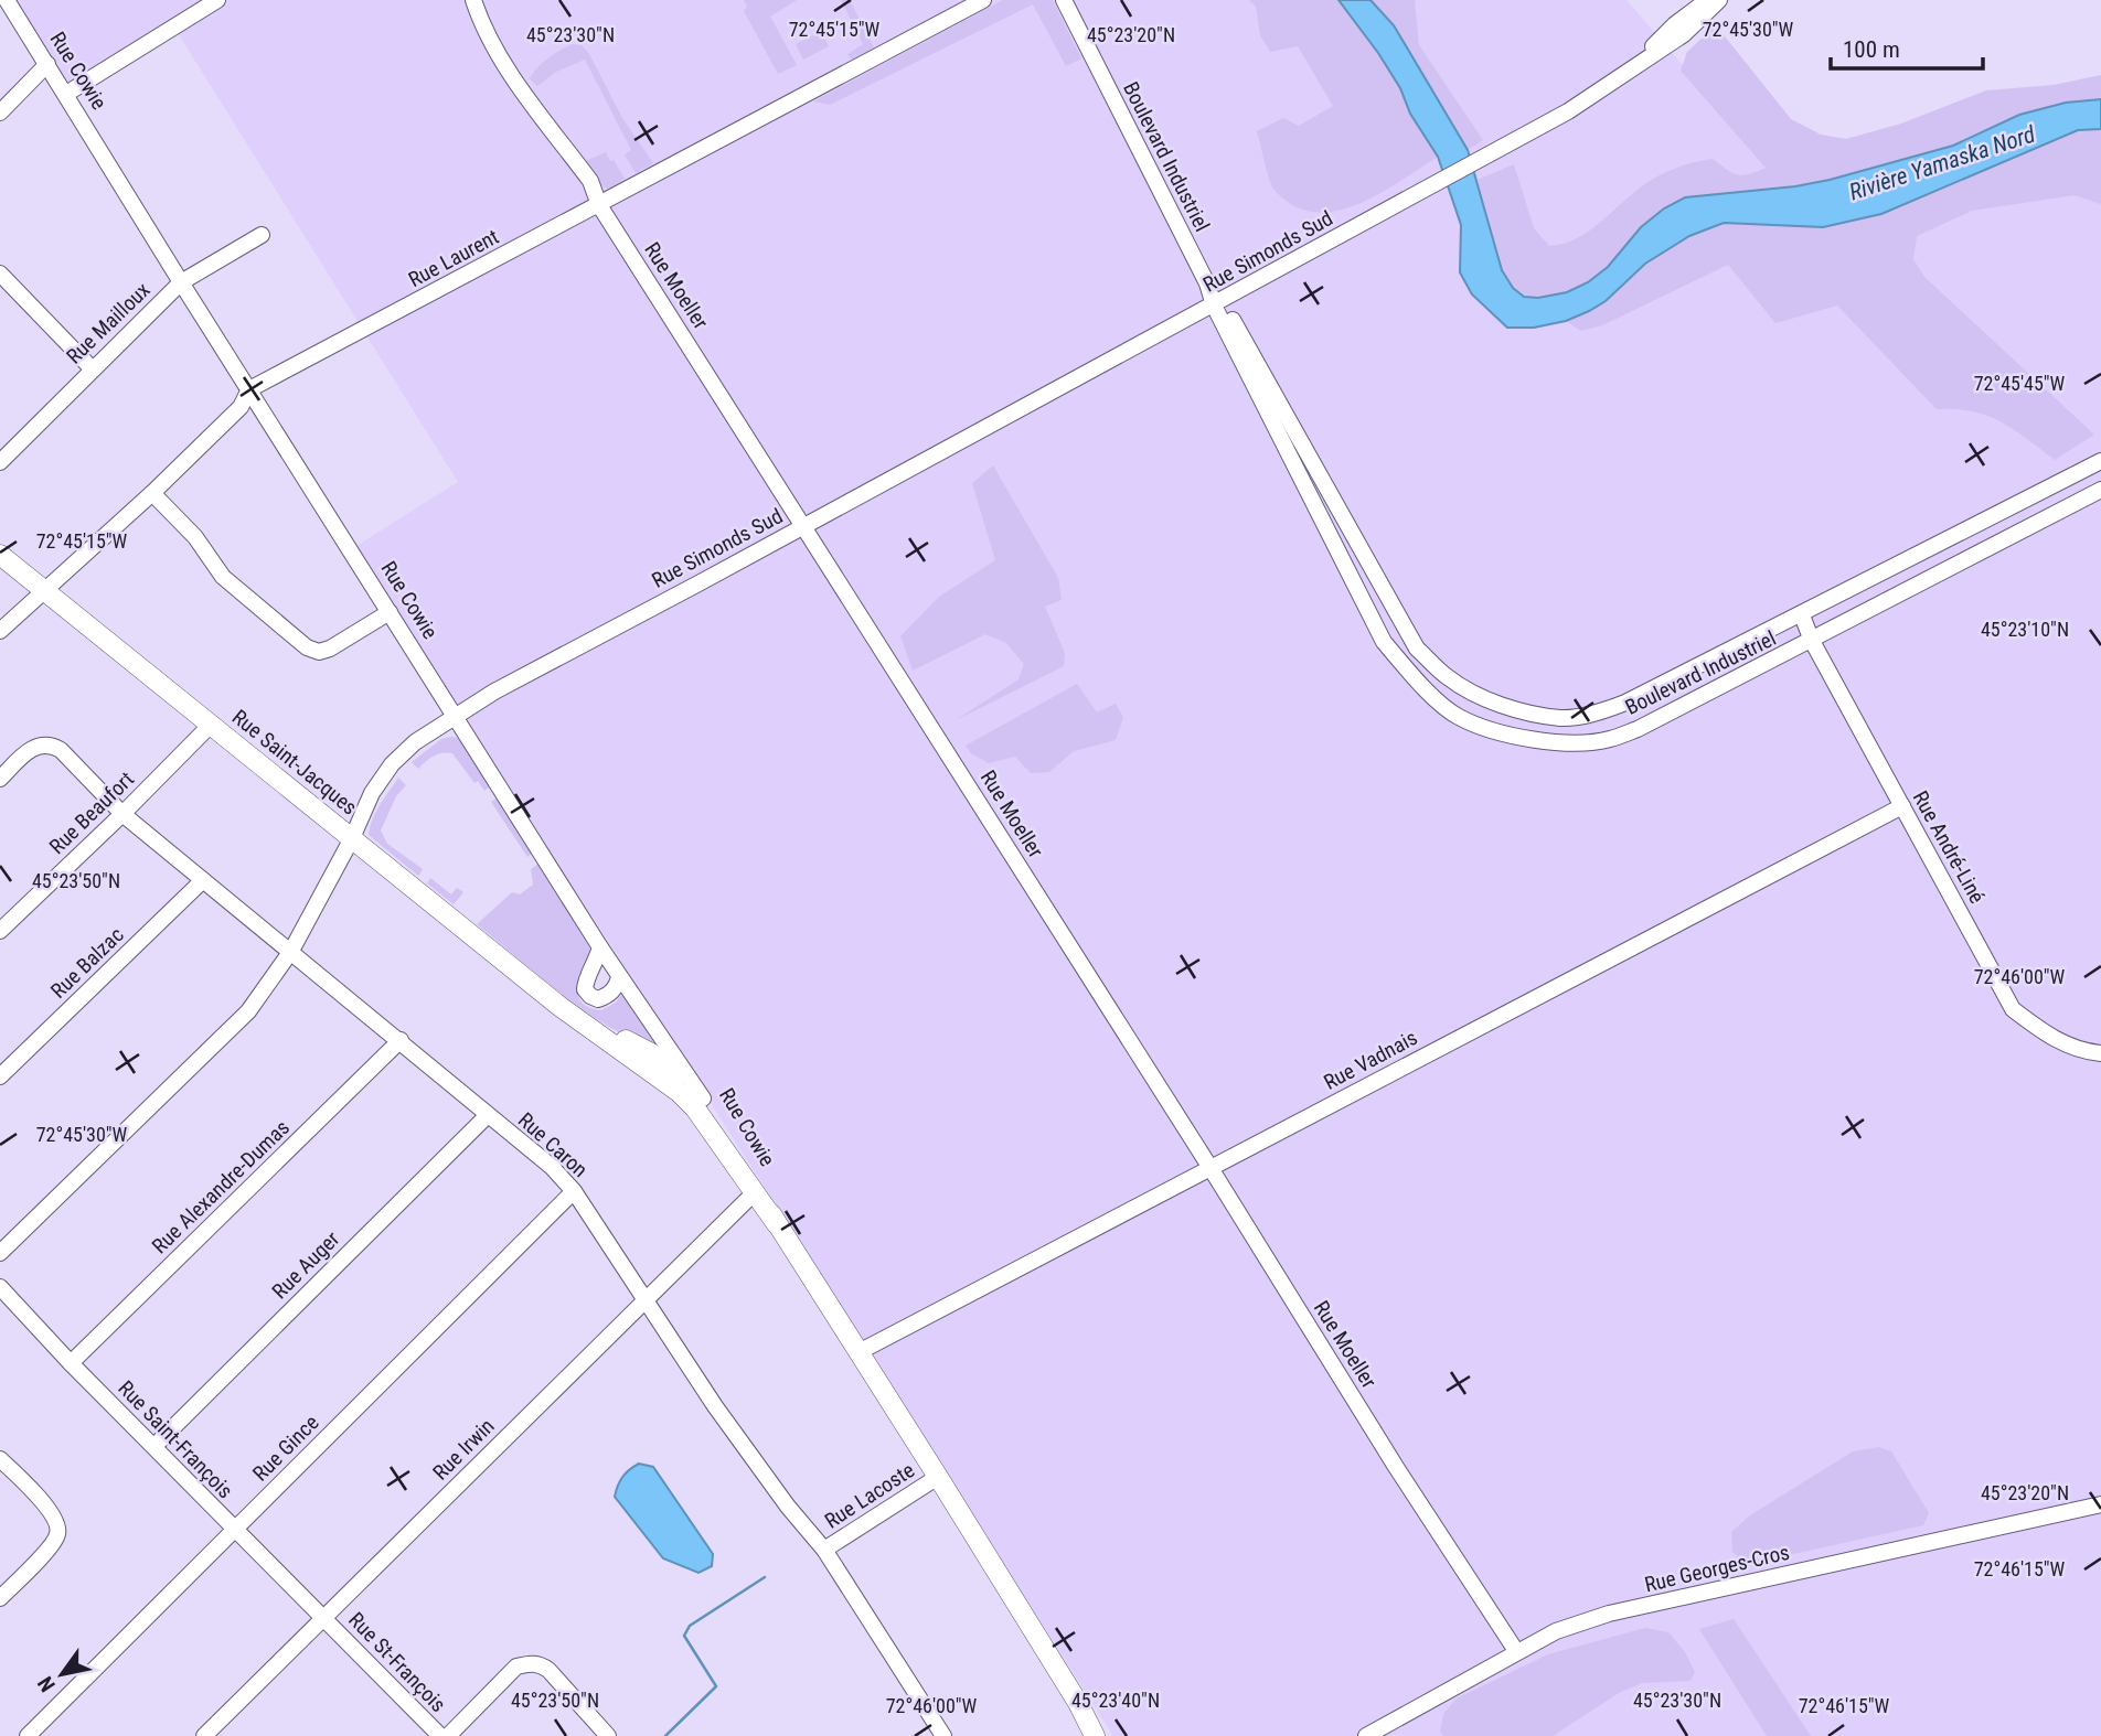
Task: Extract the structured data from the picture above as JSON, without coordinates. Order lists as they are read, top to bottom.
{
  "streets": {
    "main road": ["Rue Cowie", "Rue Saint-Jacques"],
    "street": [
      "Boulevard Industriel",
      "Rue Simonds Sud",
      "Rue Laurent",
      "Rue Moeller",
      "Rue Mailloux",
      "Rue Beaufort",
      "Rue André-Liné",
      "Rue Balzac",
      "Rue Vadnais",
      "Rue Caron",
      "Rue Alexandre-Dumas",
      "Rue Auger",
      "Rue Saint-François",
      "Rue Gince",
      "Rue Irwin",
      "Rue Lacoste",
      "Rue Georges-Cros",
      "Rue St-François"
    ]
  },
  "crossings": [
    ["Rue Cowie", "Rue Simonds Sud"],
    ["Rue Cowie", "Rue Laurent"],
    ["Rue Cowie", "Rue Mailloux"],
    ["Rue Cowie", "Rue Saint-Jacques"],
    ["Rue Cowie", "Rue Vadnais"],
    ["Rue Cowie", "Rue Irwin"],
    ["Rue Cowie", "Rue Lacoste"],
    ["Boulevard Industriel", "Rue Simonds Sud"],
    ["Boulevard Industriel", "Rue André-Liné"],
    ["Rue Simonds Sud", "Rue Moeller"],
    ["Rue Simonds Sud", "Rue Saint-Jacques"],
    ["Rue Simonds Sud", "Rue Caron"],
    ["Rue Laurent", "Rue Moeller"],
    ["Rue Laurent", "Rue Saint-Jacques"],
    ["Rue Moeller", "Rue Vadnais"],
    ["Rue Moeller", "Rue Georges-Cros"],
    ["Rue Saint-Jacques", "Rue Beaufort"],
    ["Rue Saint-Jacques", "Rue Irwin"],
    ["Rue Beaufort", "Rue Caron"],
    ["Rue André-Liné", "Rue Vadnais"],
    ["Rue Balzac", "Rue Caron"],
    ["Rue Caron", "Rue Alexandre-Dumas"],
    ["Rue Caron", "Rue Auger"],
    ["Rue Caron", "Rue Gince"],
    ["Rue Caron", "Rue Irwin"],
    ["Rue Caron", "Rue Lacoste"],
    ["Rue Alexandre-Dumas", "Rue Saint-François"],
    ["Rue Auger", "Rue Saint-François"],
    ["Rue Saint-François", "Rue Gince"],
    ["Rue Saint-François", "Rue Irwin"],
    ["Rue Saint-François", "Rue St-François"],
    ["Rue Irwin", "Rue St-François"]
  ],
  "water": ["Rivière Yamaska Nord"],
  "scale_bar": "100 m",
  "north": "bottom left",
  "coordinates": [
    "72°45'30\"W",
    "72°45'15\"W",
    "45°23'30\"N",
    "45°23'20\"N",
    "72°45'45\"W",
    "45°23'10\"N",
    "45°23'50\"N",
    "72°46'00\"W",
    "72°46'15\"W",
    "45°23'40\"N"
  ]
}
